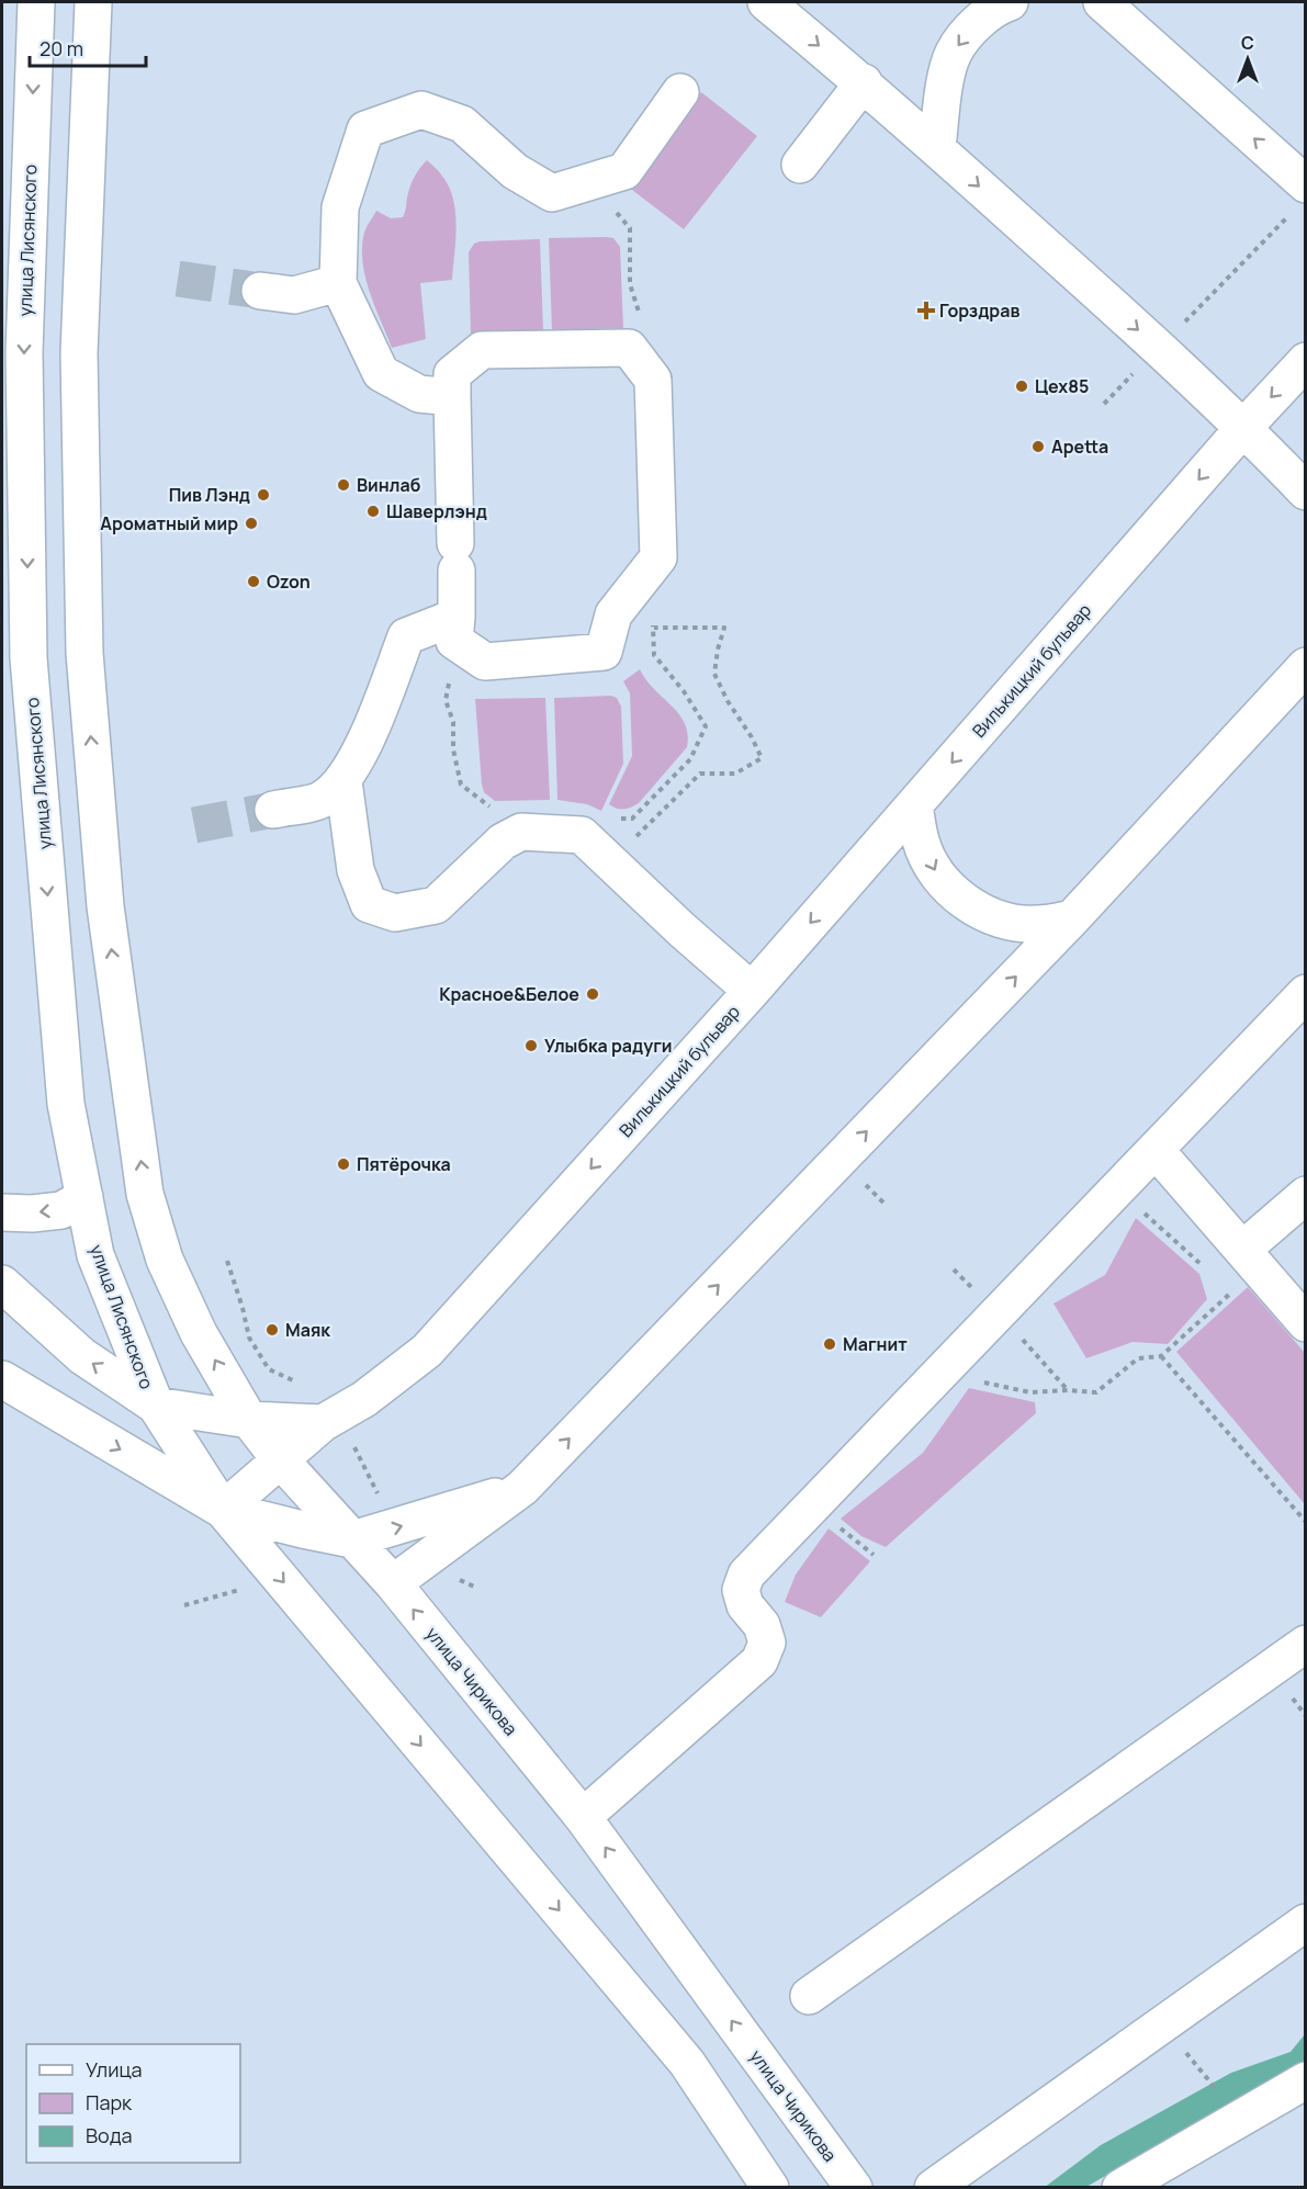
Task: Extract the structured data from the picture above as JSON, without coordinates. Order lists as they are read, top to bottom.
{
  "streets": {
    "street": ["улица Лисянского", "Вилькицкий бульвар", "улица Чирикова"]
  },
  "crossings": [
    ["улица Лисянского", "Вилькицкий бульвар"],
    ["Вилькицкий бульвар", "улица Чирикова"]
  ],
  "places": {
    "health": ["Горздрав"],
    "other": [
      "Цех85",
      "Apetta",
      "Винлаб",
      "Пив Лэнд",
      "Шаверлэнд",
      "Ароматный мир",
      "Ozon",
      "Красное&Белое",
      "Улыбка радуги",
      "Пятёрочка",
      "Маяк",
      "Магнит"
    ]
  },
  "legend": ["Улица", "Парк", "Вода"],
  "scale_bar": "20 m",
  "north": "top"
}
